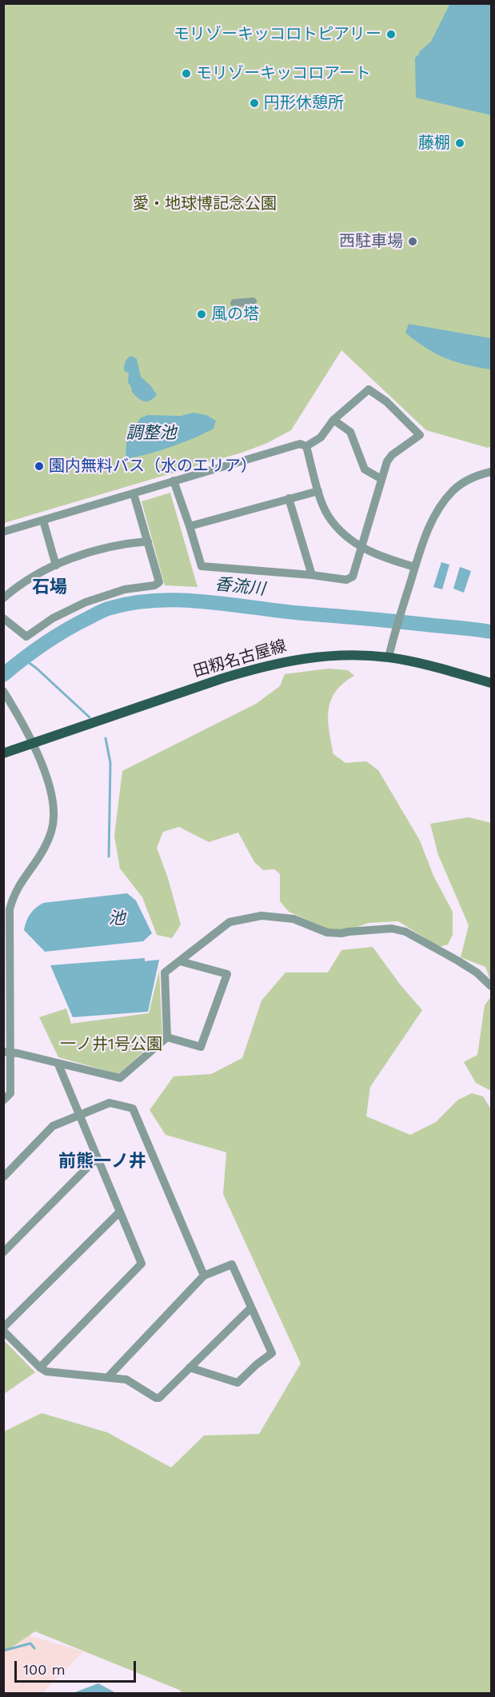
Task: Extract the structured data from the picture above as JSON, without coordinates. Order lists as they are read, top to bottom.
{
  "streets": {
    "main road": ["田籾名古屋線"]
  },
  "districts": ["石場", "前熊一ノ井"],
  "water": ["調整池", "香流川", "池"],
  "parks": ["愛・地球博記念公園", "一ノ井1号公園"],
  "places": [
    "モリゾーキッコロトピアリー",
    "モリゾーキッコロアート",
    "円形休憩所",
    "藤棚",
    "西駐車場",
    "風の塔",
    "園内無料バス（水のエリア）"
  ],
  "scale_bar": "100 m"
}
